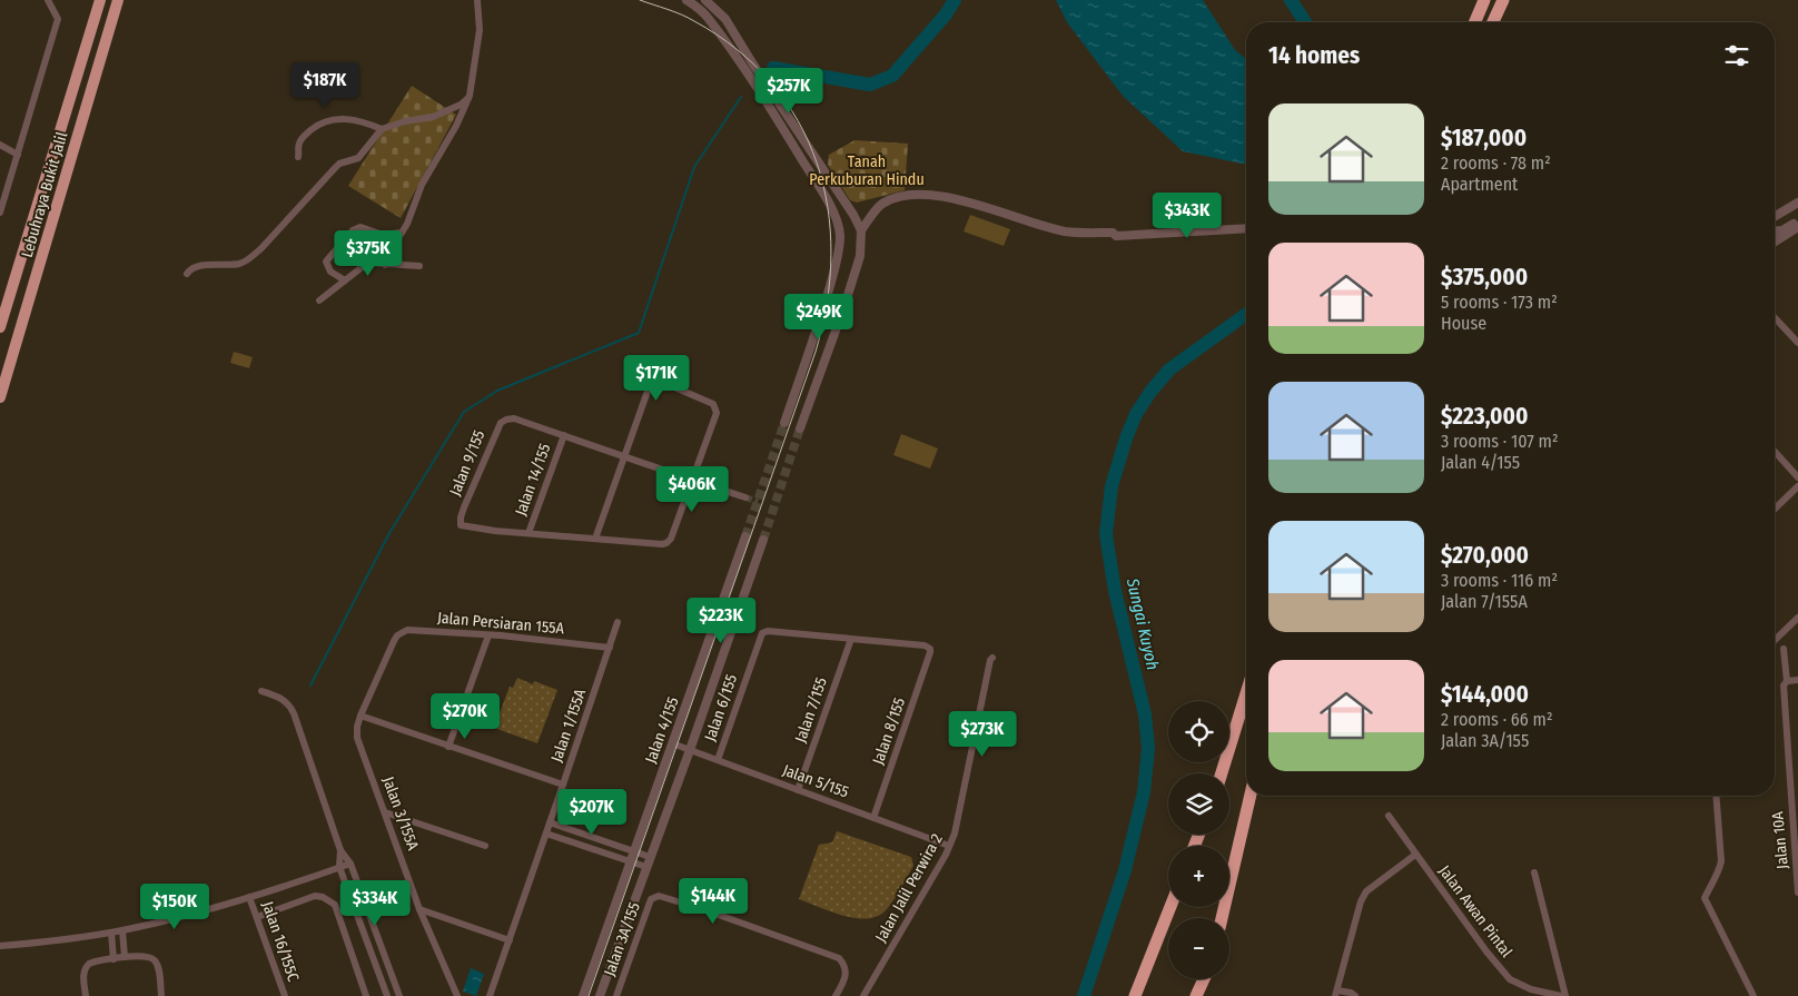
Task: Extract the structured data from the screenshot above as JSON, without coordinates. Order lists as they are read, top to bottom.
{
  "streets": {
    "highway": ["Lebuhraya Bukit Jalil"],
    "street": [
      "Jalan 9/155",
      "Jalan 14/155",
      "Jalan Persiaran 155A",
      "Jalan 6/155",
      "Jalan 7/155",
      "Jalan 1/155A",
      "Jalan 4/155",
      "Jalan 8/155",
      "Jalan 5/155",
      "Jalan 3/155A",
      "Jalan 10A",
      "Jalan Jalil Perwira 2",
      "Jalan Awan Pintal",
      "Jalan 3A/155",
      "Jalan 16/155C"
    ]
  },
  "crossings": [
    ["Jalan 9/155", "Jalan 14/155"],
    ["Jalan Persiaran 155A", "Jalan 1/155A"],
    ["Jalan Persiaran 155A", "Jalan 3/155A"],
    ["Jalan 6/155", "Jalan 7/155"],
    ["Jalan 6/155", "Jalan 8/155"],
    ["Jalan 6/155", "Jalan 5/155"],
    ["Jalan 7/155", "Jalan 8/155"],
    ["Jalan 7/155", "Jalan 5/155"],
    ["Jalan 4/155", "Jalan 5/155"],
    ["Jalan 8/155", "Jalan 5/155"],
    ["Jalan 5/155", "Jalan Jalil Perwira 2"]
  ],
  "water": ["Sungai Kuyoh"],
  "parks": ["Tanah Perkuburan Hindu"],
  "page": {
    "heading": "14 homes",
    "price": [
      "$187K",
      "$257K",
      "$343K",
      "$375K",
      "$249K",
      "$171K",
      "$406K",
      "$223K",
      "$270K",
      "$273K",
      "$207K",
      "$144K",
      "$334K",
      "$150K"
    ],
    "list": [
      {
        "name": "$187,000",
        "note": "2 rooms · 78 m² · Apartment"
      },
      {
        "name": "$375,000",
        "note": "5 rooms · 173 m² · House"
      },
      {
        "name": "$223,000",
        "note": "3 rooms · 107 m² · Jalan 4/155"
      },
      {
        "name": "$270,000",
        "note": "3 rooms · 116 m² · Jalan 7/155A"
      },
      {
        "name": "$144,000",
        "note": "2 rooms · 66 m² · Jalan 3A/155"
      }
    ],
    "map_buttons": ["+", "−"]
  }
}
